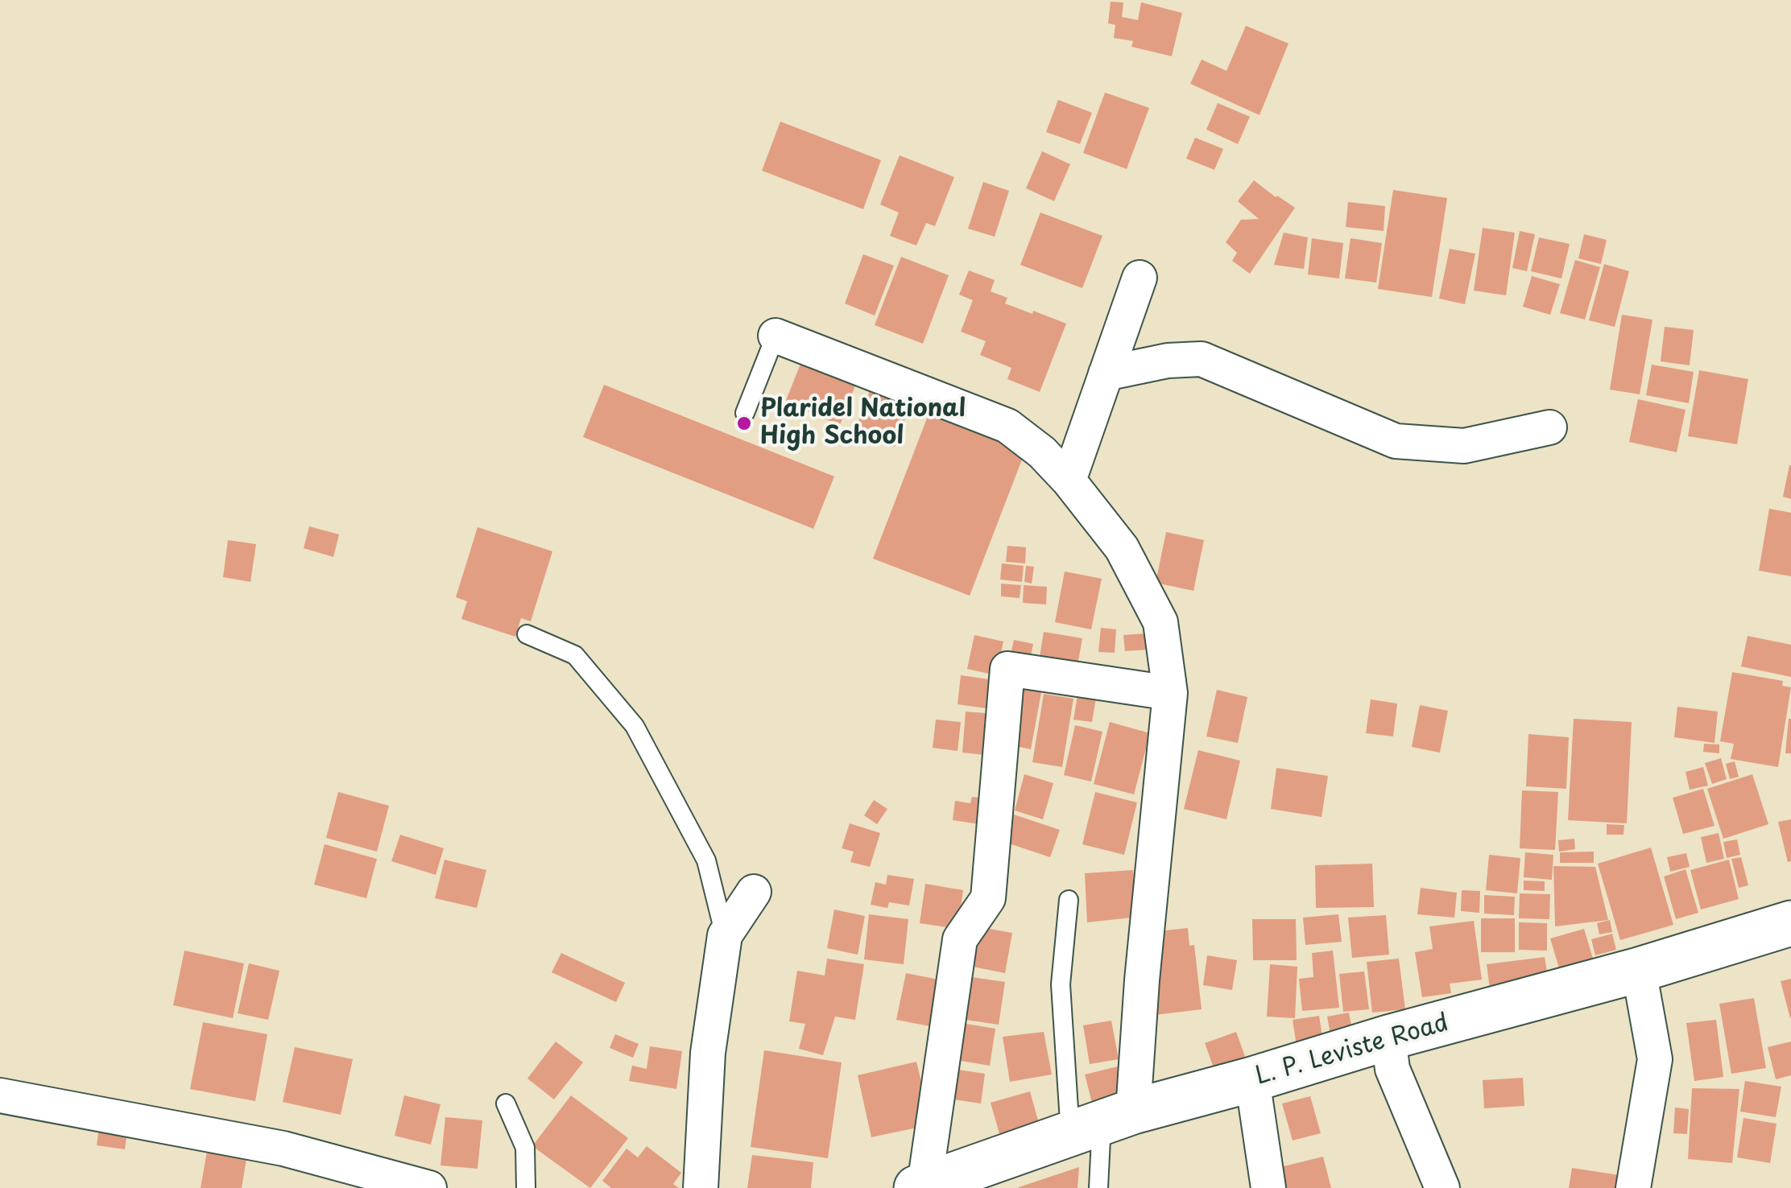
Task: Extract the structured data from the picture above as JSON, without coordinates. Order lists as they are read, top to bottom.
{
  "streets": {
    "main road": ["L. P. Leviste Road"]
  },
  "places": ["Plaridel National High School"]
}
